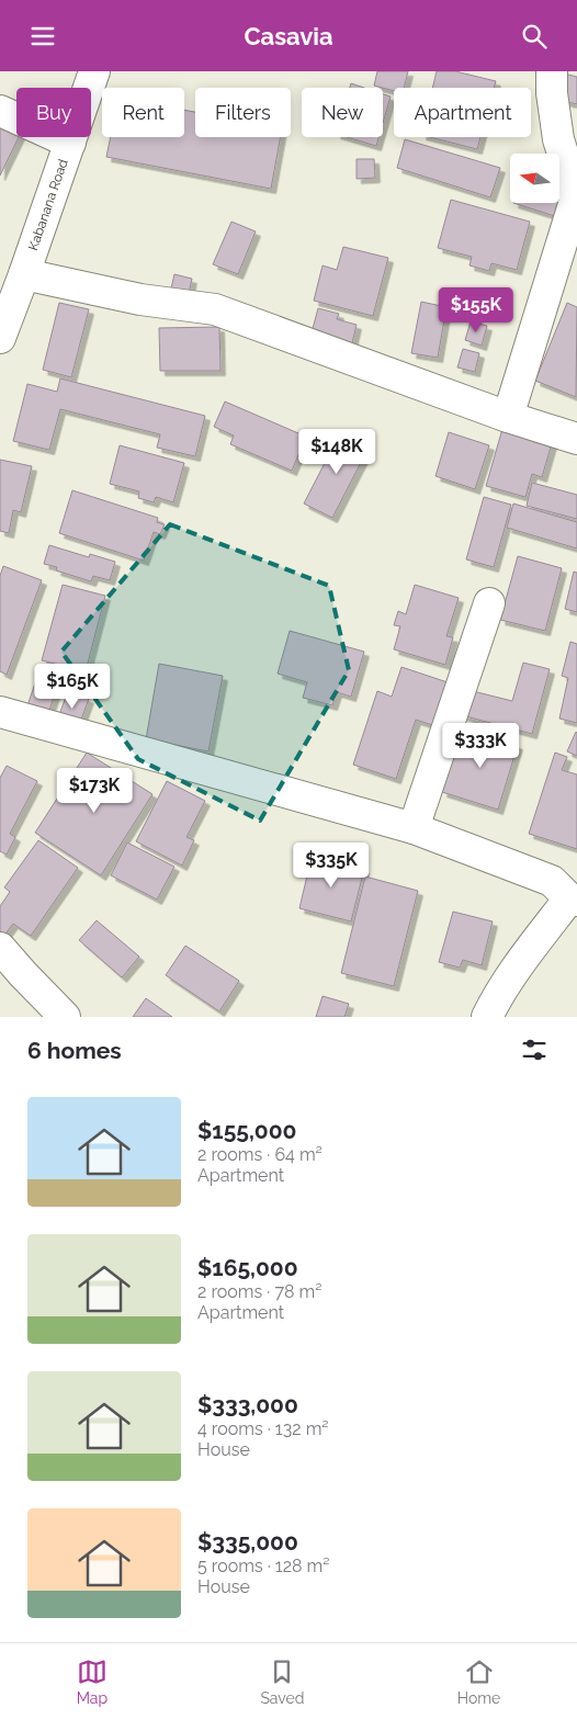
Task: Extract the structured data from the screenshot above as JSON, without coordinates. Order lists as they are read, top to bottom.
{
  "streets": {
    "street": ["Kabanana Road"]
  },
  "north": "left",
  "page": {
    "header": "Casavia",
    "chip": [
      "Buy",
      "Rent",
      "Filters",
      "New",
      "Apartment"
    ],
    "price": [
      "$155K",
      "$148K",
      "$165K",
      "$333K",
      "$173K",
      "$335K"
    ],
    "heading": "6 homes",
    "list": [
      {
        "name": "$155,000",
        "note": "2 rooms · 64 m² · Apartment"
      },
      {
        "name": "$165,000",
        "note": "2 rooms · 78 m² · Apartment"
      },
      {
        "name": "$333,000",
        "note": "4 rooms · 132 m² · House"
      },
      {
        "name": "$335,000",
        "note": "5 rooms · 128 m² · House"
      }
    ],
    "tabs": ["Map", "Saved", "Home"]
  }
}
